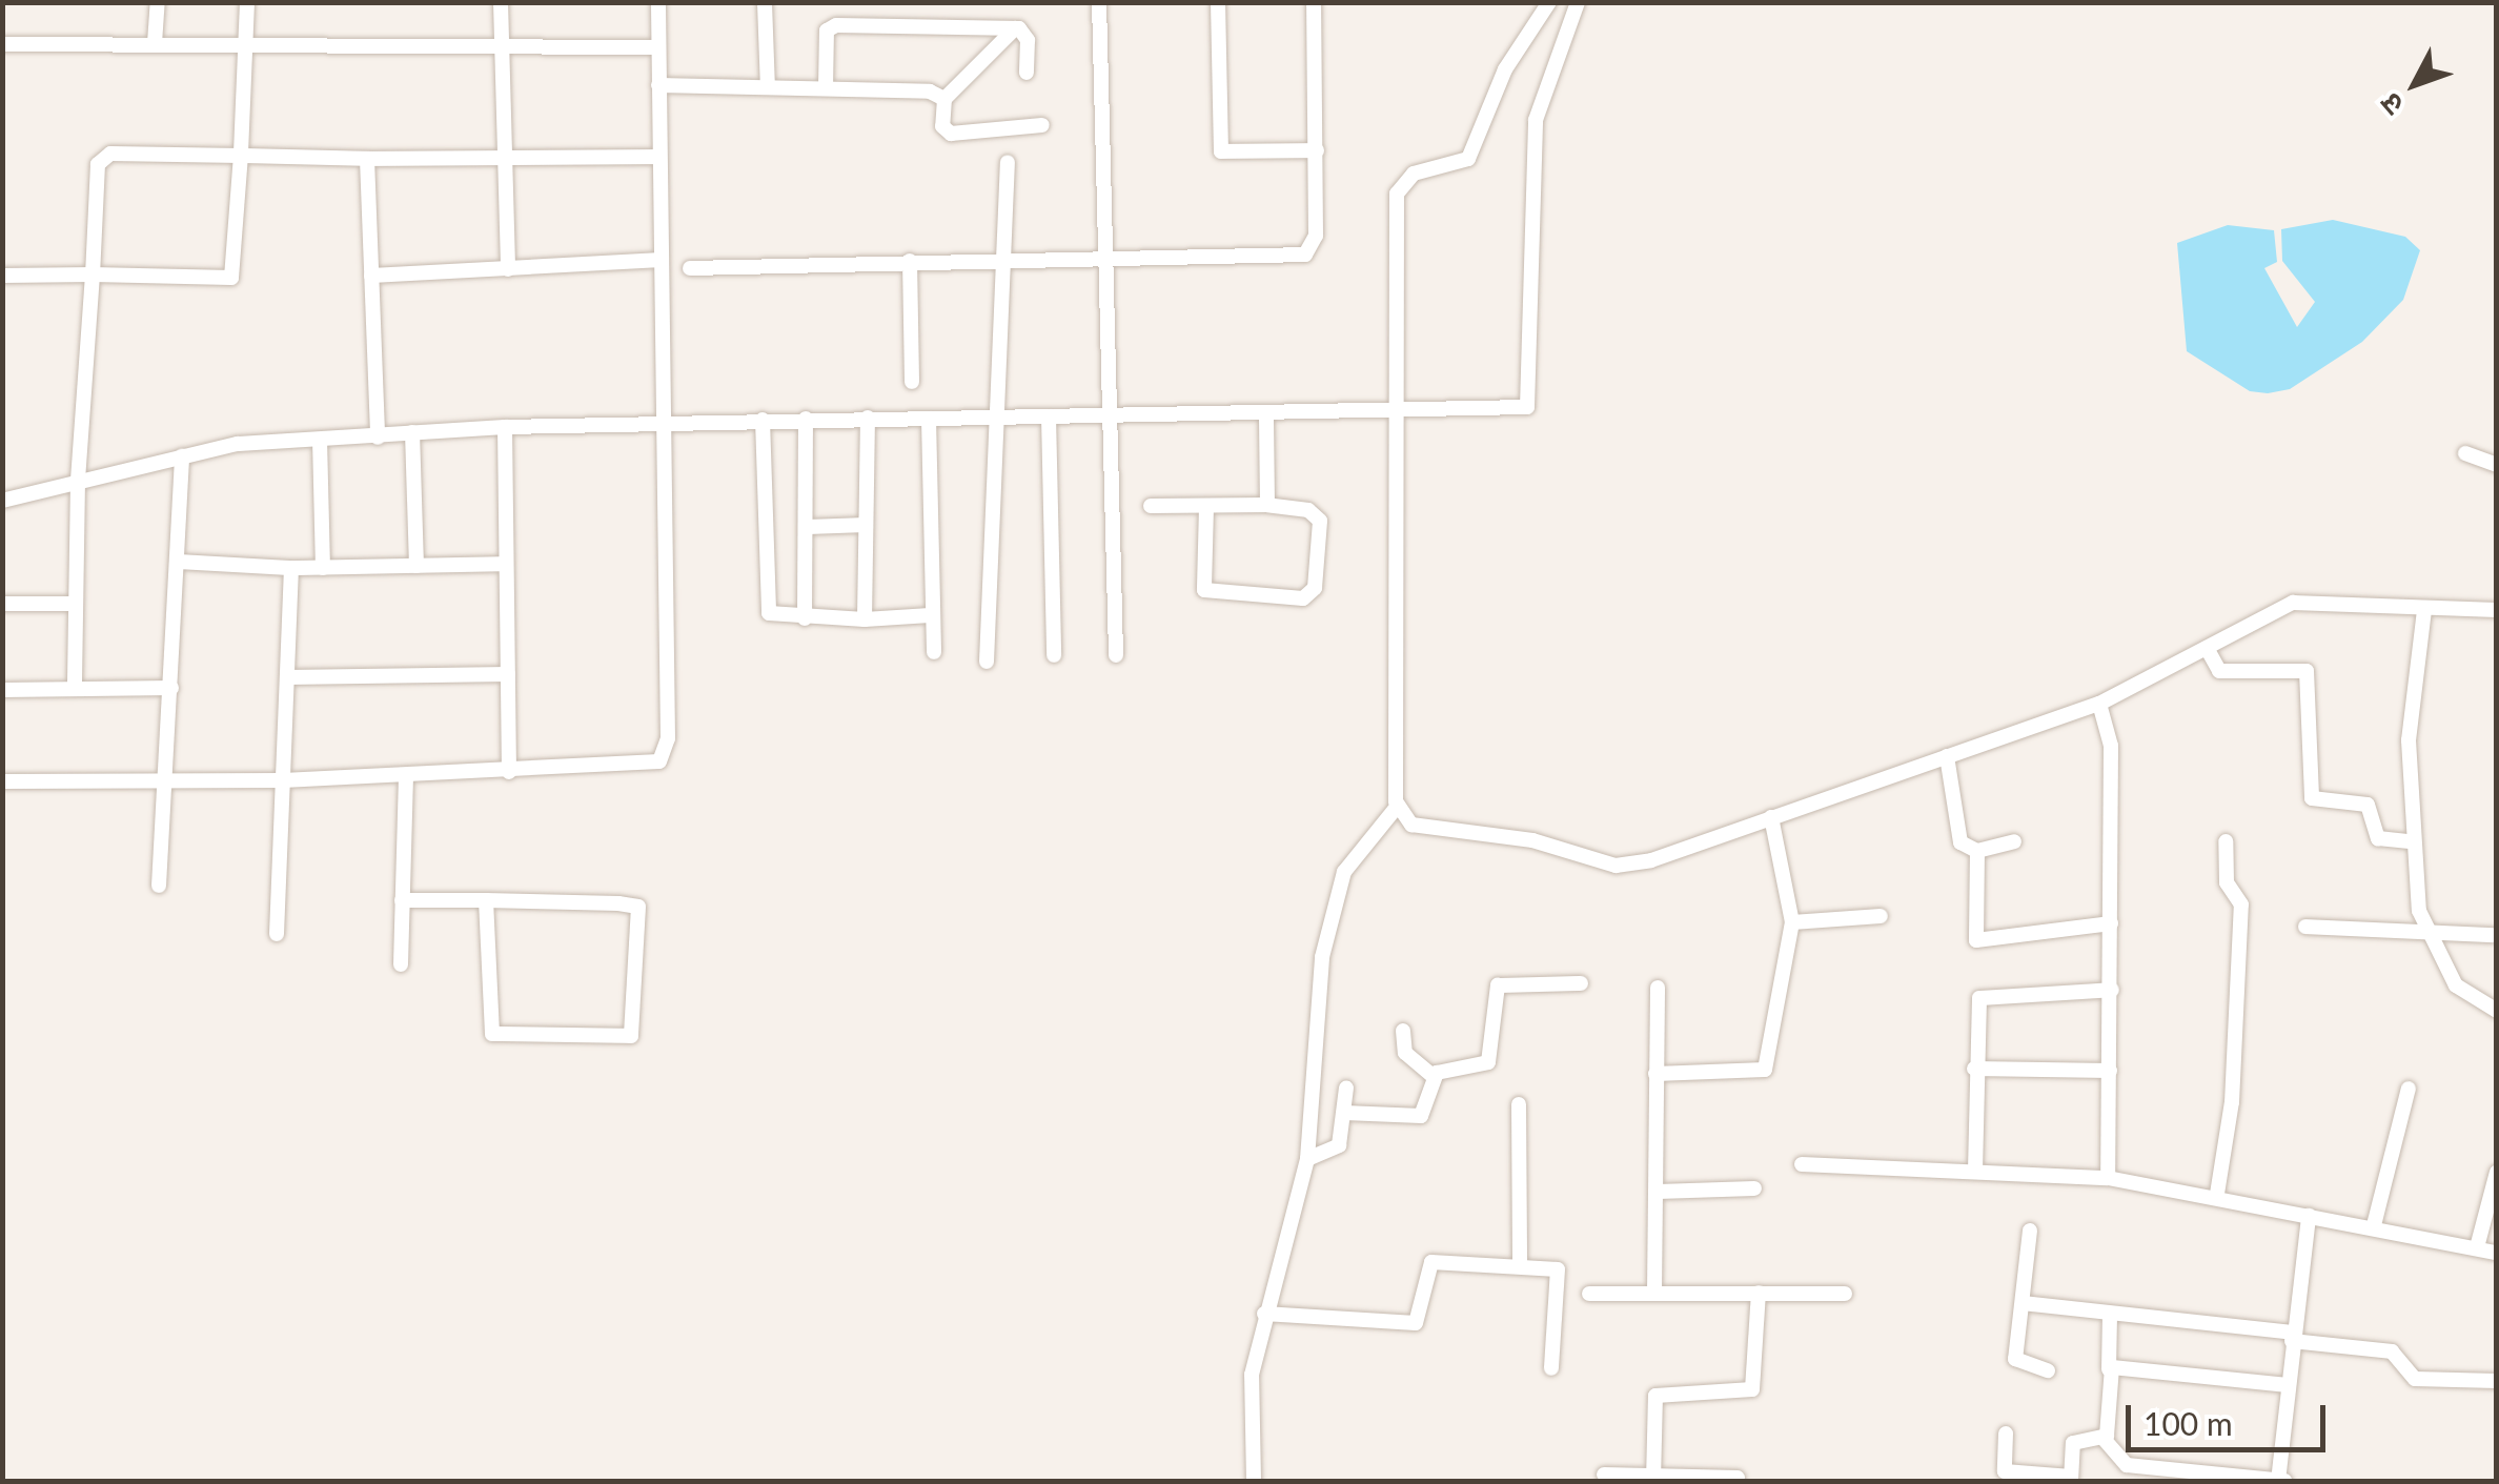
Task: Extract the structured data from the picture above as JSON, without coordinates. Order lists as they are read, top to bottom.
{
  "scale_bar": "100 m",
  "north": "bottom left"
}
